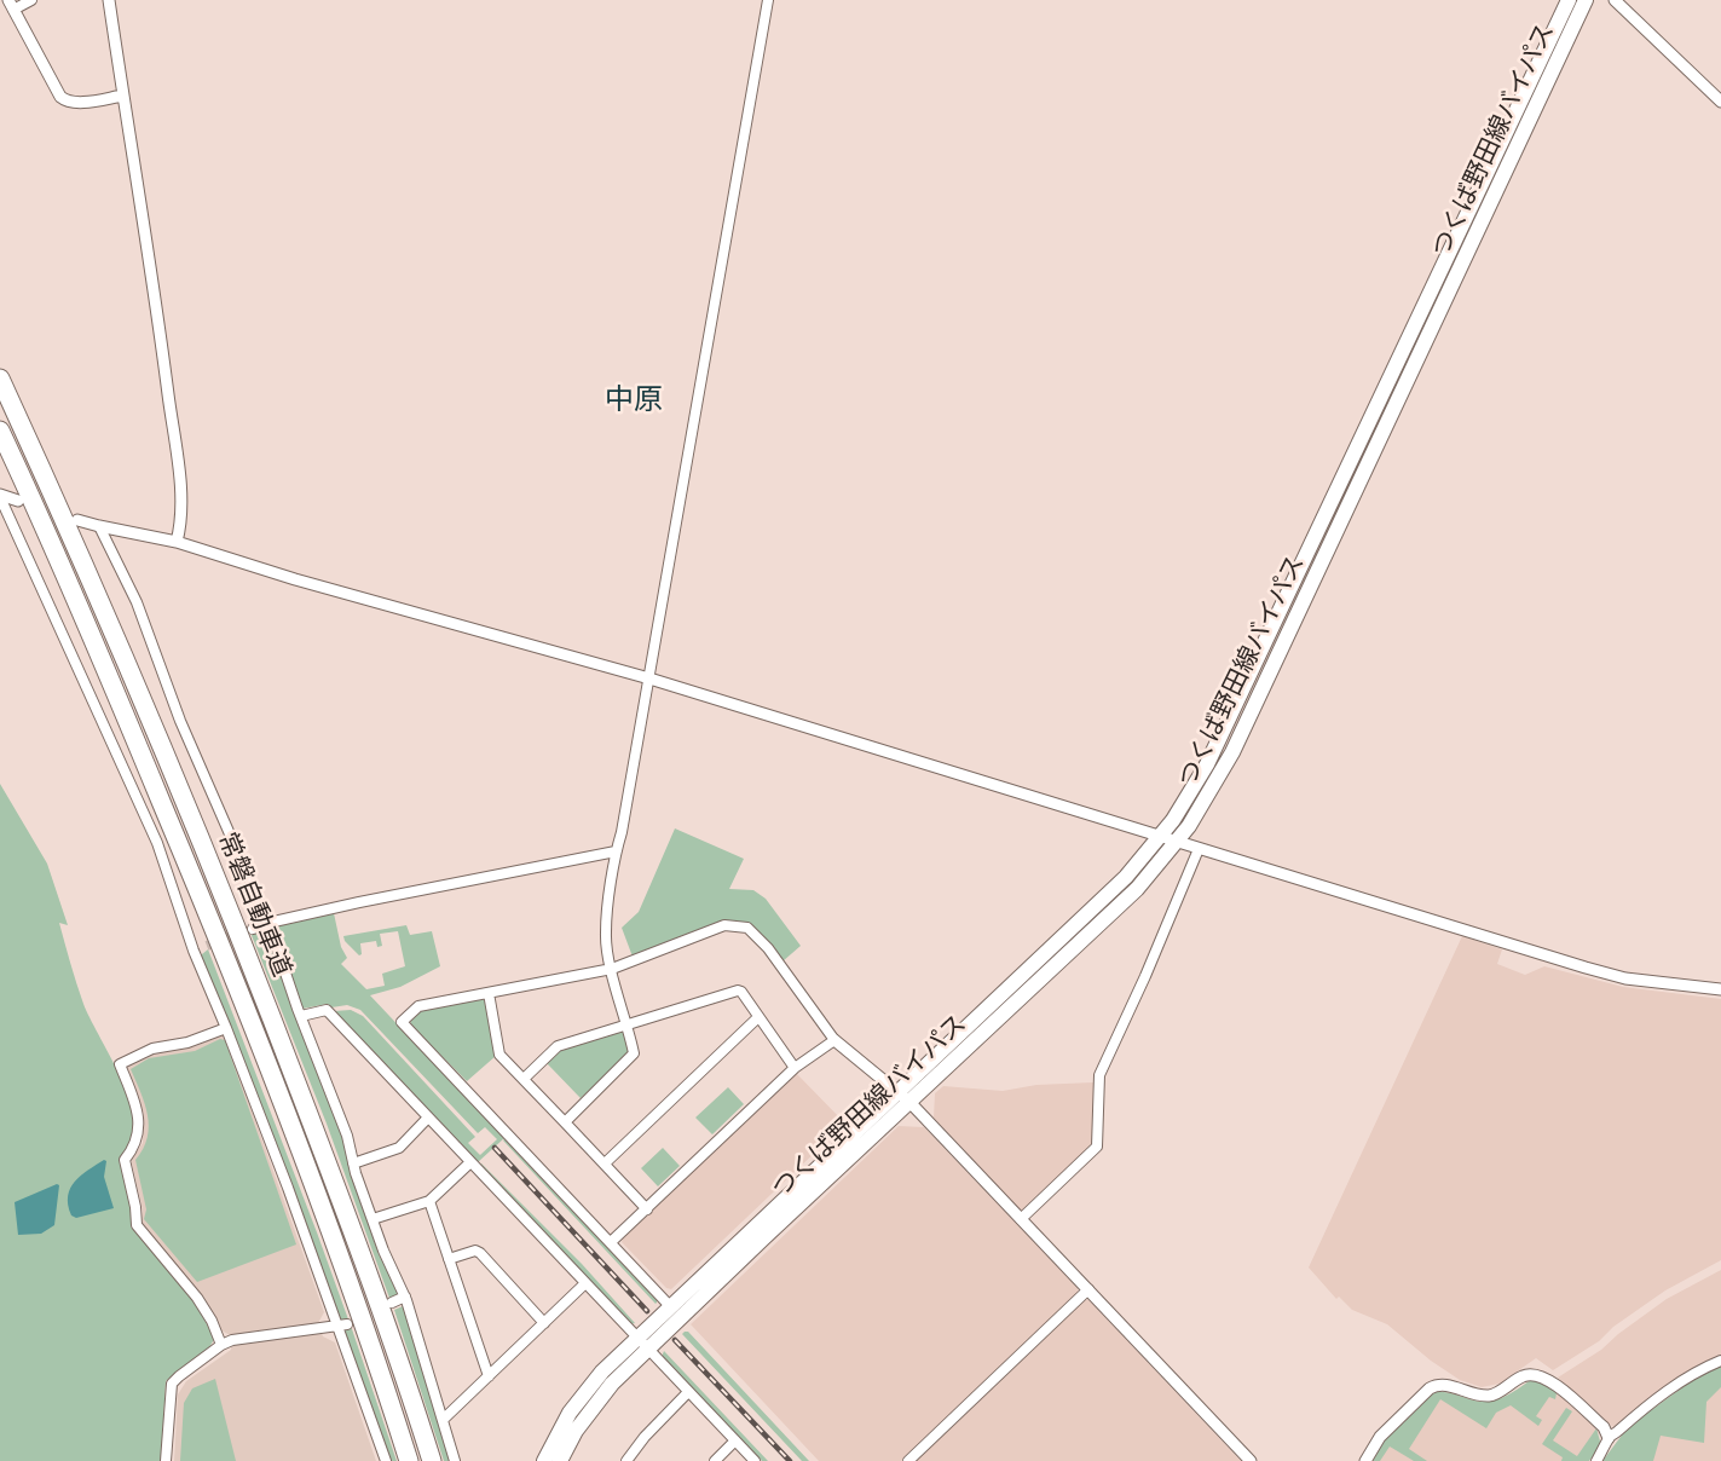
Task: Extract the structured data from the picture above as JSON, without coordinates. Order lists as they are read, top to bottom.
{
  "streets": {
    "highway": ["常磐自動車道"],
    "main road": ["つくば野田線バイパス"]
  },
  "districts": ["中原"]
}
